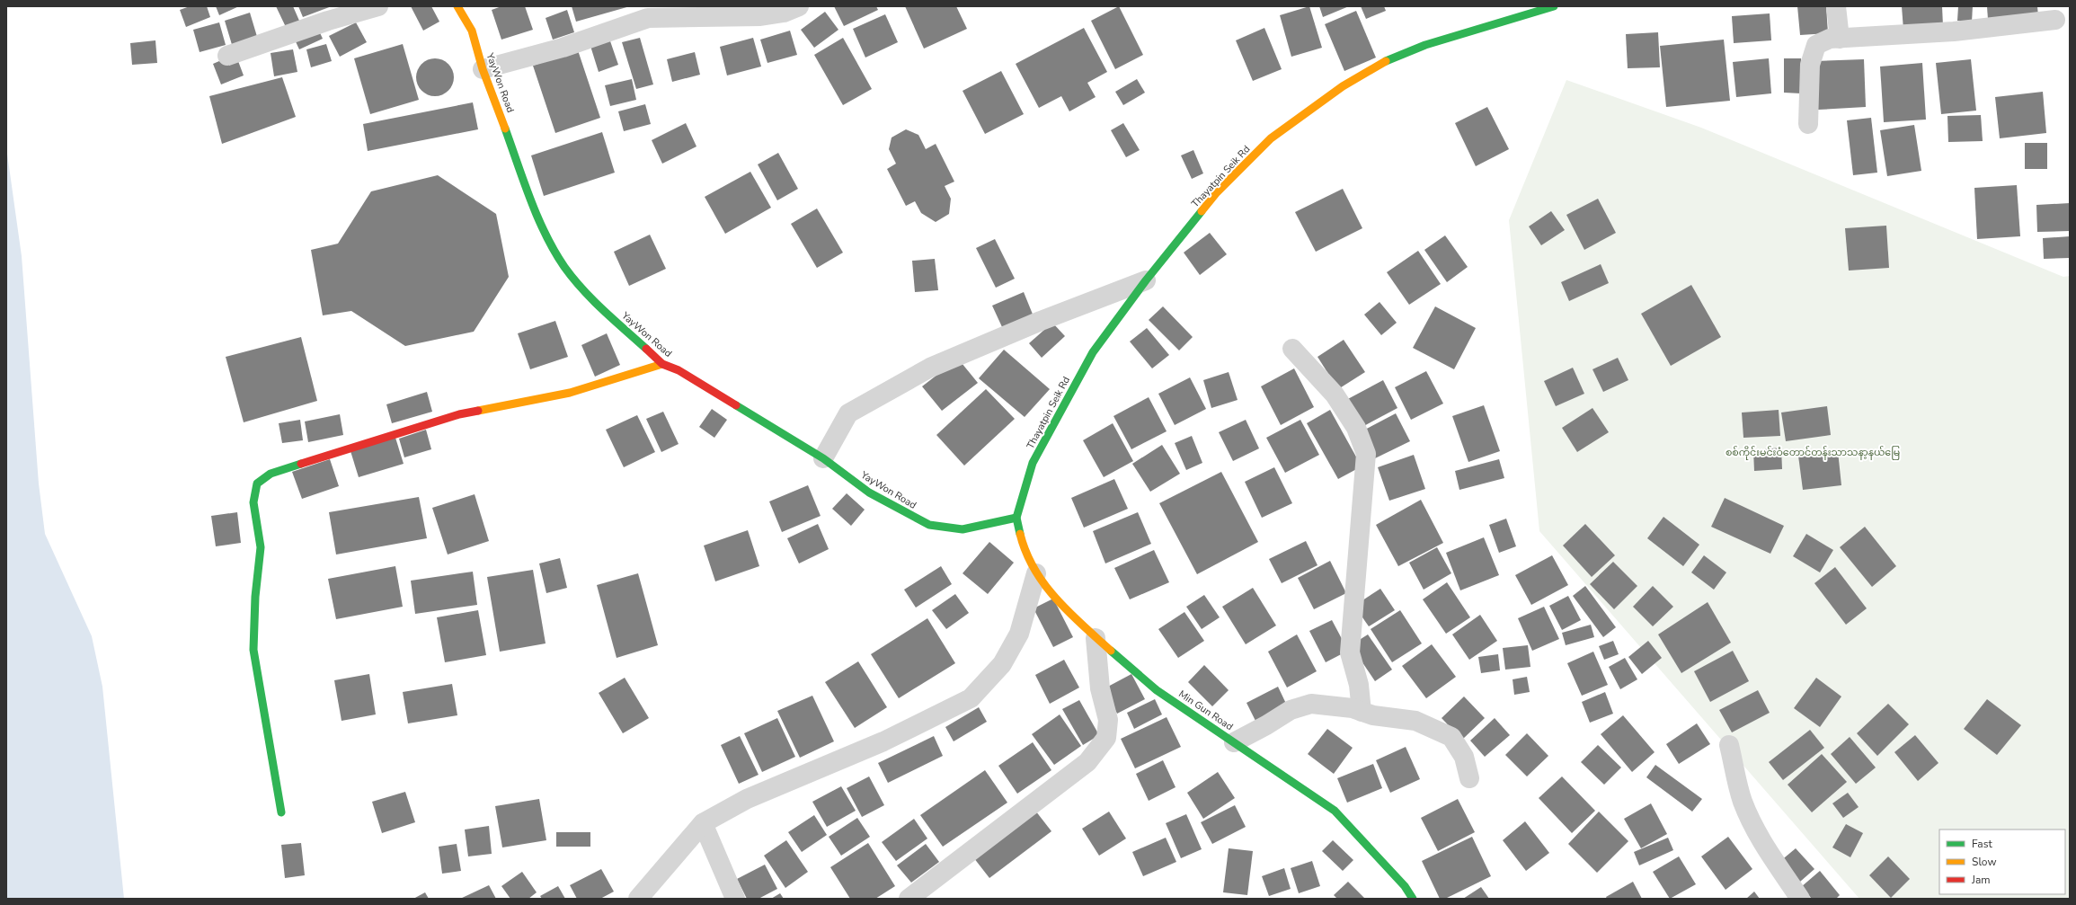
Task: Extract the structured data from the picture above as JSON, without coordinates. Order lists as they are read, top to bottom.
{
  "streets": {
    "street": ["YayWon Road", "Thayatpin Seik Rd", "Min Gun Road"]
  },
  "crossings": [
    ["YayWon Road", "Thayatpin Seik Rd"],
    ["YayWon Road", "Min Gun Road"],
    ["Thayatpin Seik Rd", "Min Gun Road"]
  ],
  "parks": ["စစ်ကိုင်းမင်းဝံတောင်တန်းသာသနာ့နယ်မြေ"],
  "legend": ["Fast", "Slow", "Jam"]
}
